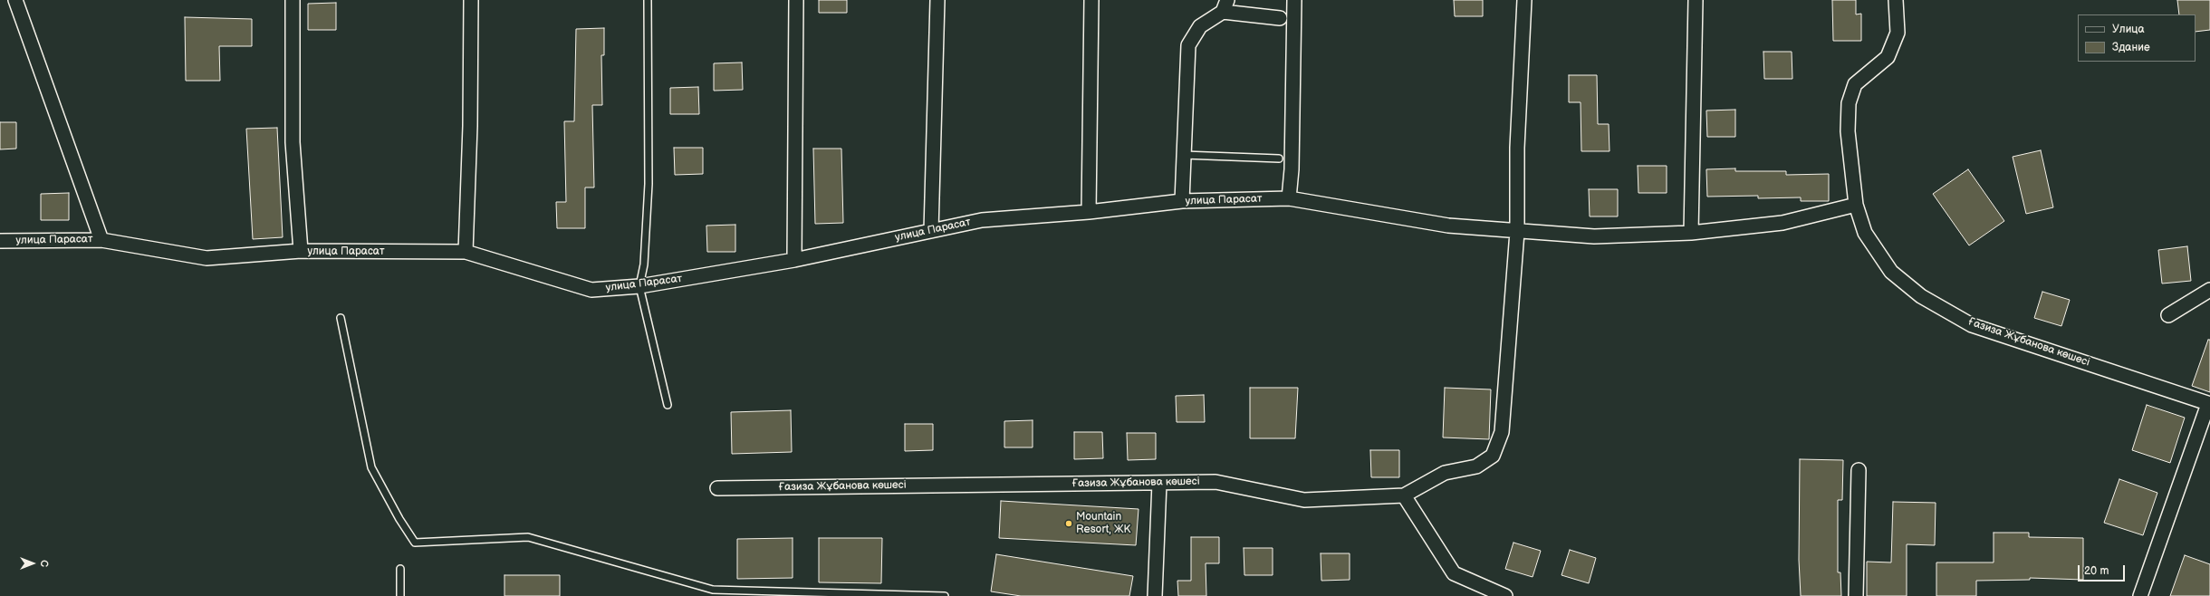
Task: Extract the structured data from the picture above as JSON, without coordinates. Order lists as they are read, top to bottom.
{
  "streets": {
    "street": ["улица Парасат", "Ғазиза Жұбанова көшесі"]
  },
  "crossings": [
    ["улица Парасат", "Ғазиза Жұбанова көшесі"]
  ],
  "places": ["Mountain Resort, ЖК"],
  "legend": ["Улица", "Здание"],
  "scale_bar": "20 m",
  "north": "right"
}
